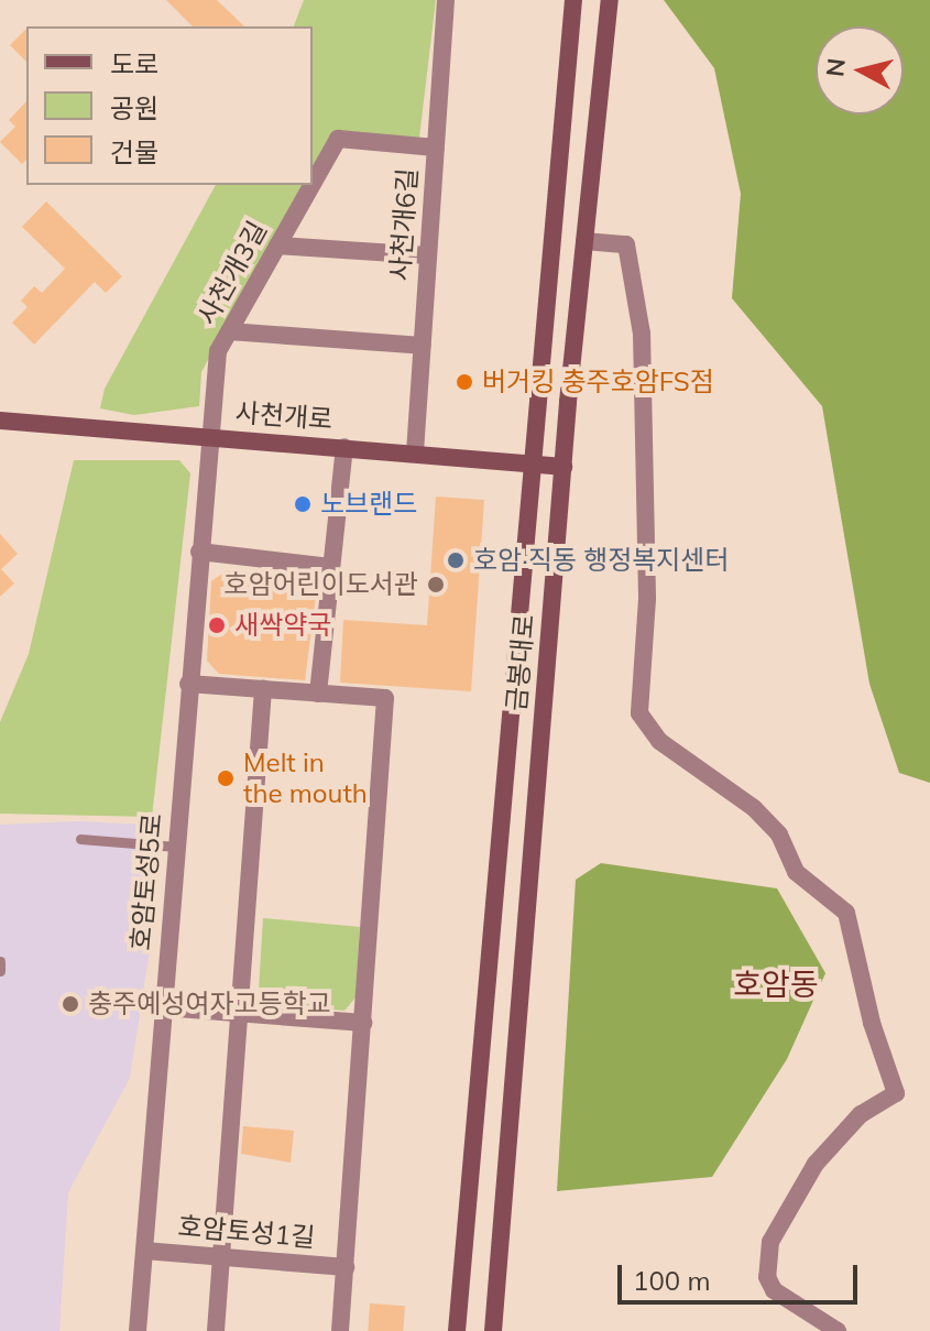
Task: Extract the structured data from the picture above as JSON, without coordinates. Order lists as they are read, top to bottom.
{
  "streets": {
    "street": [
      "사천개6길",
      "사천개3길",
      "사천개로",
      "금봉대로",
      "호암토성5로",
      "호암토성1길"
    ]
  },
  "crossings": [
    ["사천개6길", "사천개3길"],
    ["사천개6길", "사천개로"],
    ["사천개3길", "사천개로"],
    ["사천개3길", "호암토성5로"],
    ["사천개로", "금봉대로"],
    ["사천개로", "호암토성5로"],
    ["호암토성5로", "호암토성1길"]
  ],
  "districts": ["호암동"],
  "places": [
    "버거킹 충주호암FS점",
    "노브랜드",
    "호암·직동 행정복지센터",
    "호암어린이도서관",
    "새싹약국",
    "Melt in the mouth",
    "충주예성여자고등학교"
  ],
  "legend": ["도로", "공원", "건물"],
  "scale_bar": "100 m",
  "north": "left"
}
